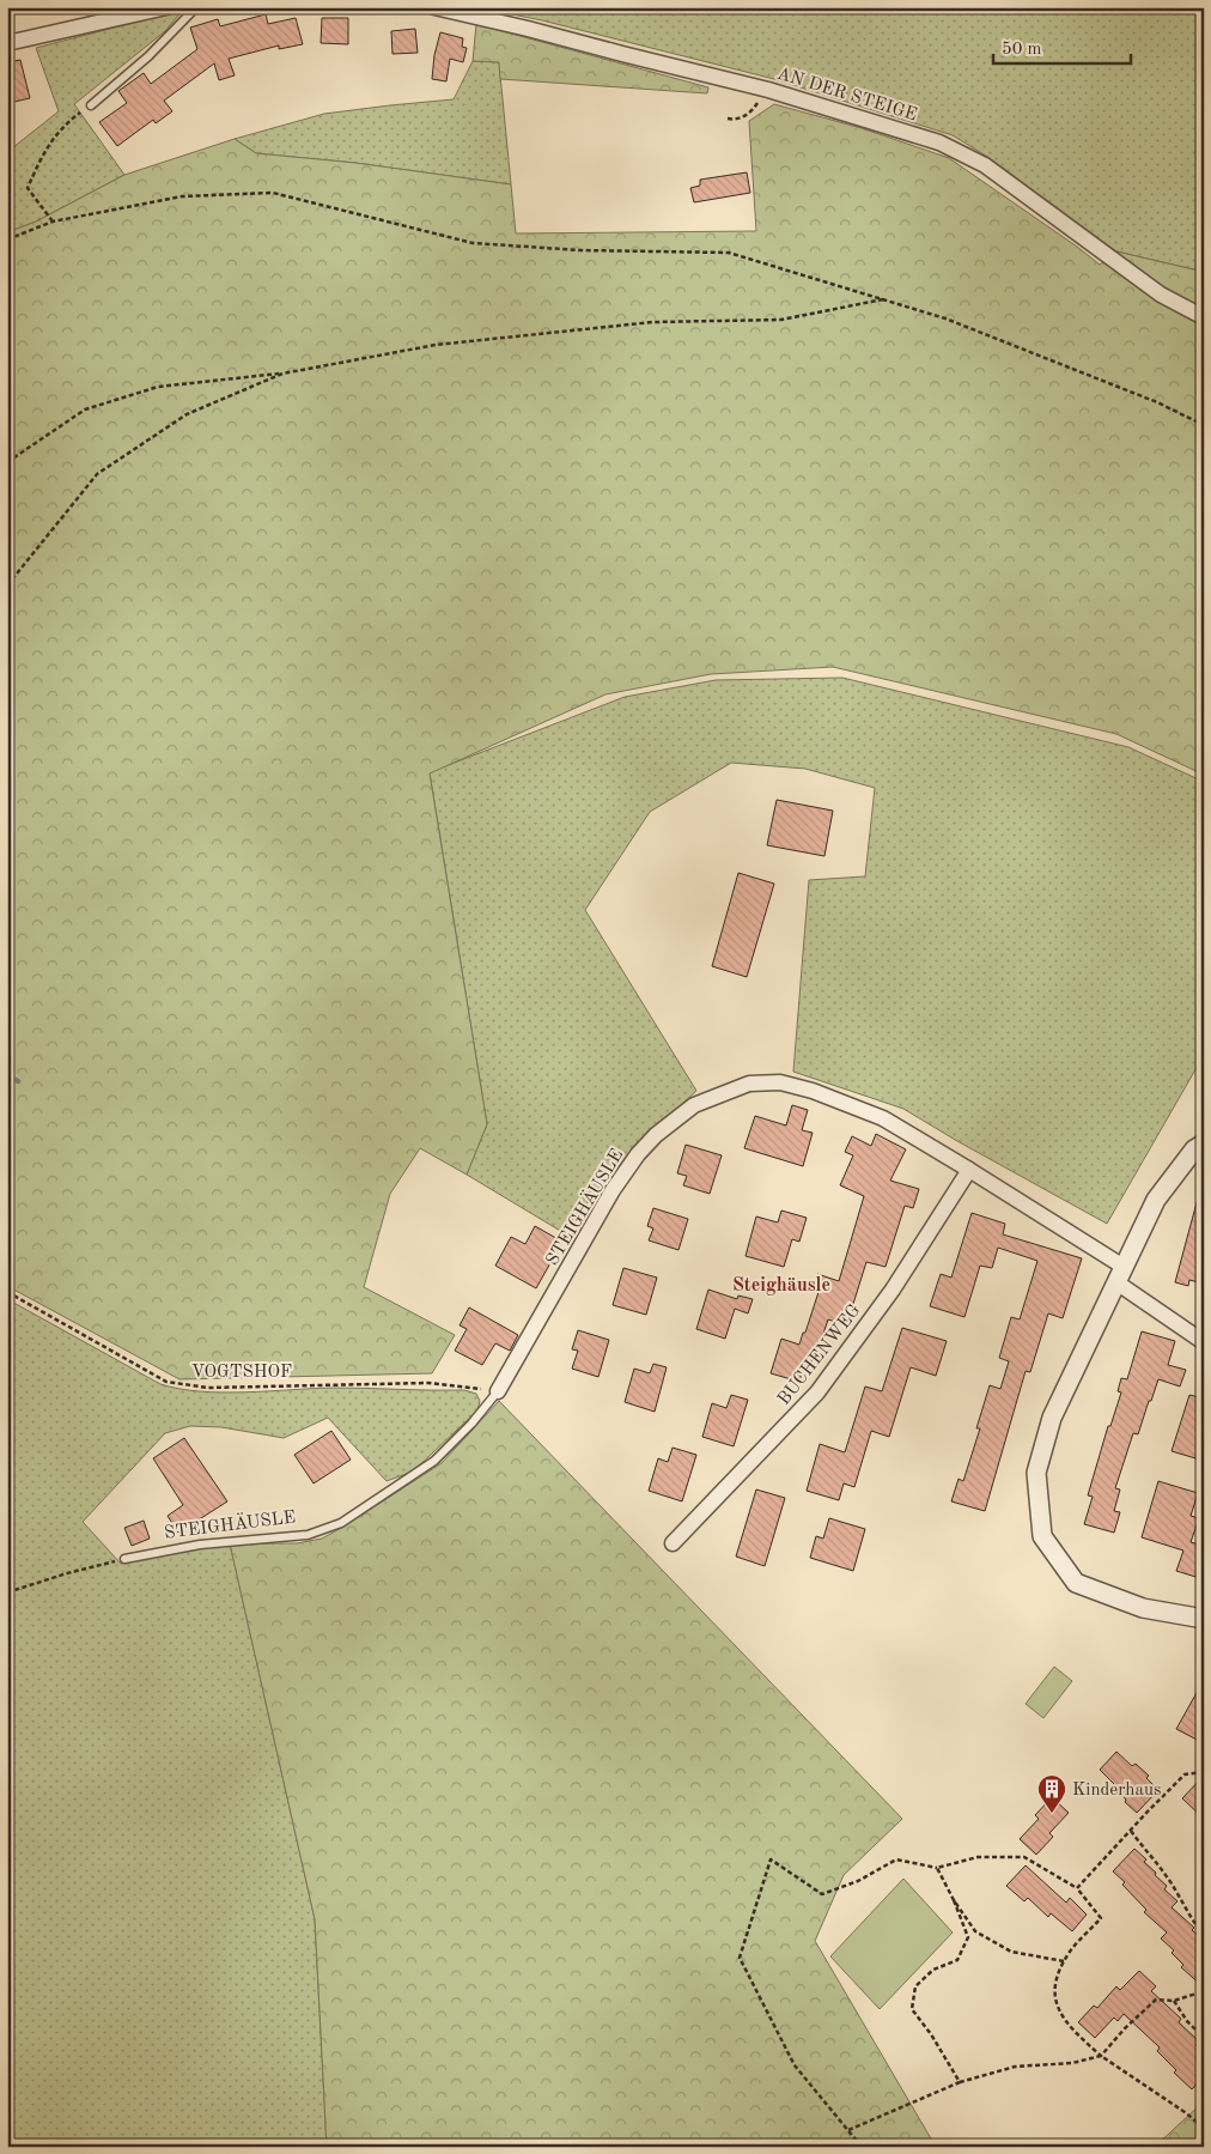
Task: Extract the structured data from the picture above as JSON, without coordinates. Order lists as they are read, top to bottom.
{
  "streets": {
    "street": ["AN DER STEIGE", "STEIGHÄUSLE", "BUCHENWEG"],
    "path": ["VOGTSHOF"]
  },
  "crossings": [
    ["STEIGHÄUSLE", "BUCHENWEG"],
    ["STEIGHÄUSLE", "VOGTSHOF"]
  ],
  "districts": ["Steighäusle"],
  "places": {
    "building": ["Kinderhaus"]
  },
  "scale_bar": "50 m"
}
